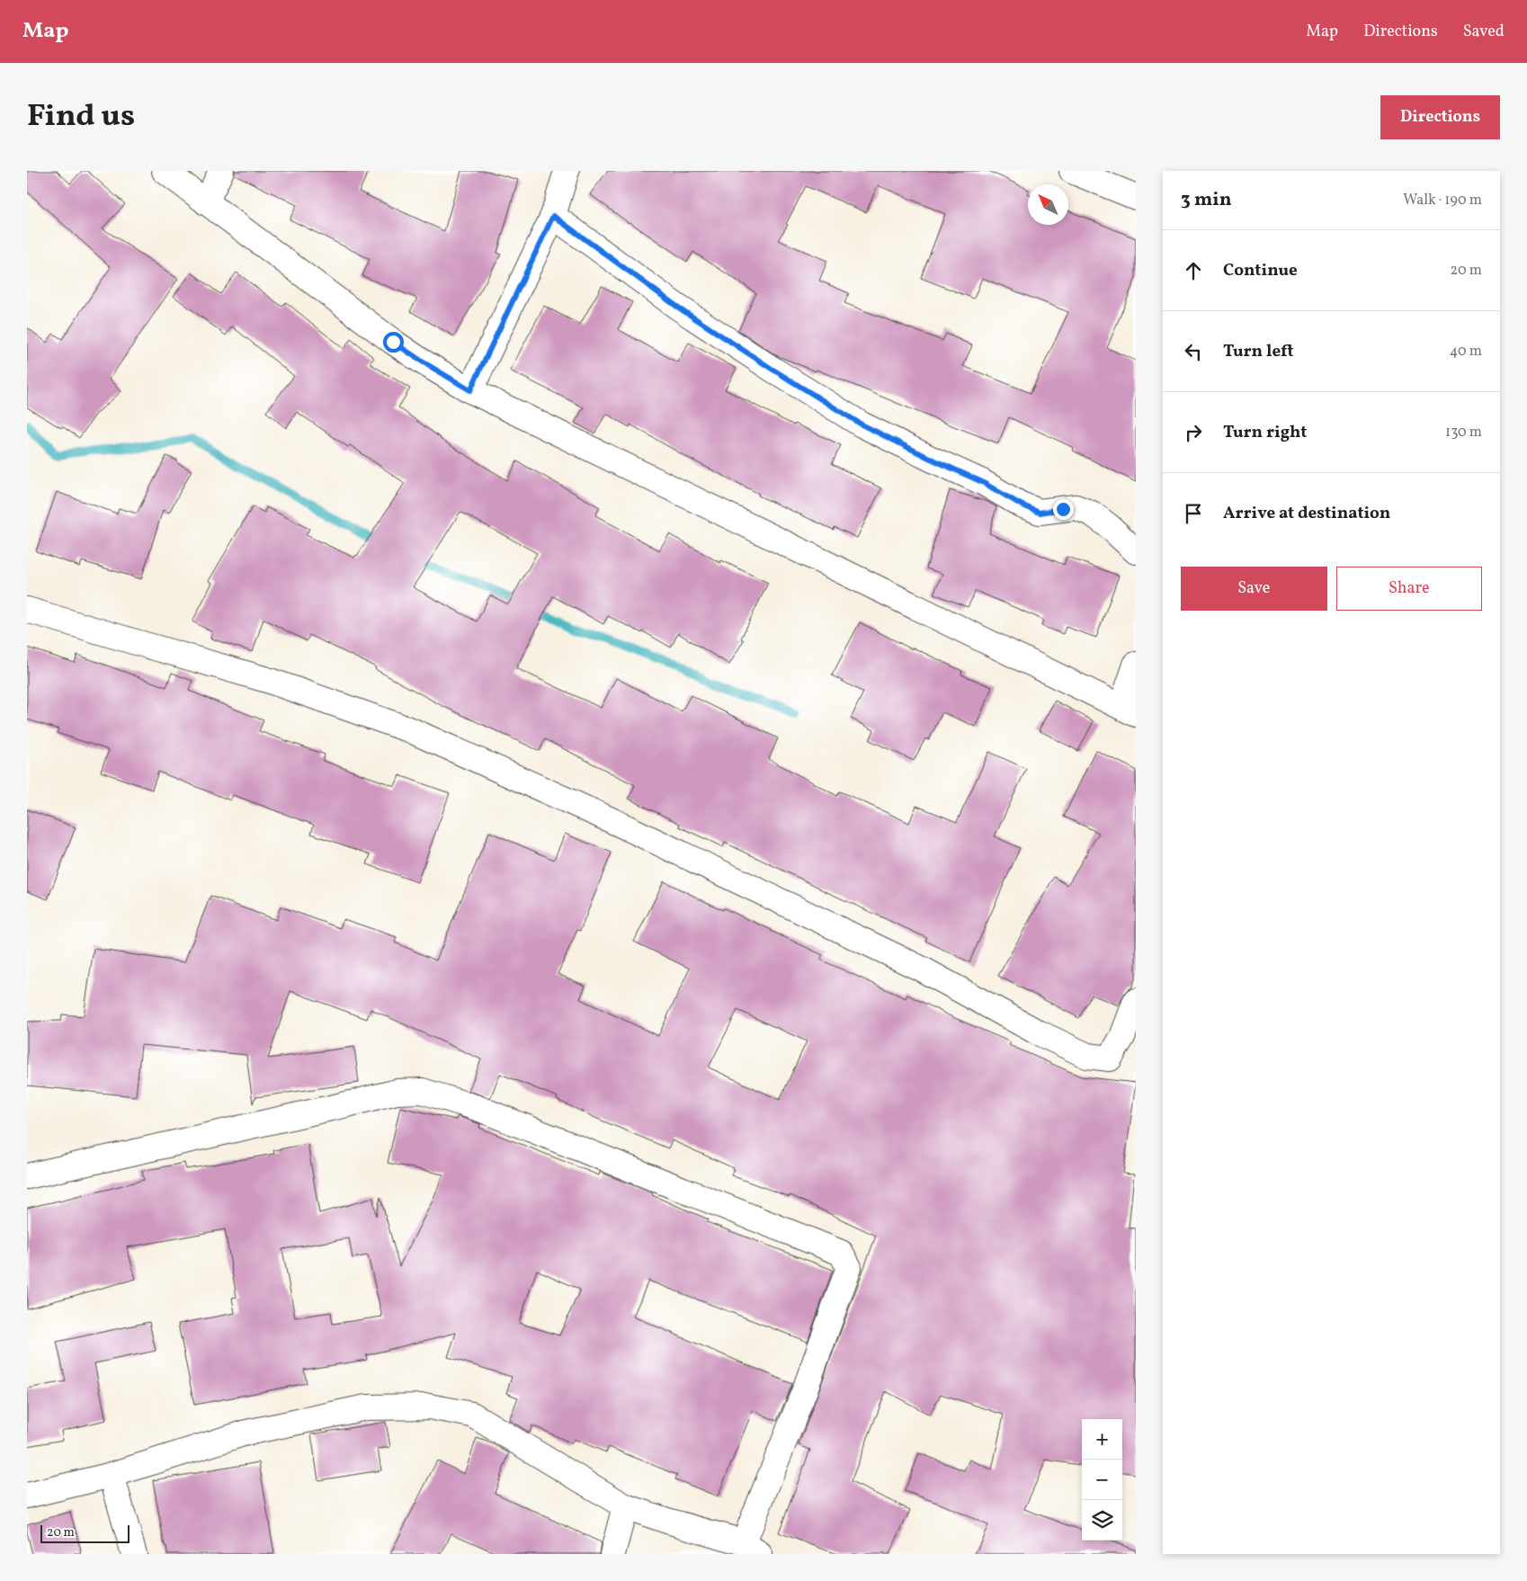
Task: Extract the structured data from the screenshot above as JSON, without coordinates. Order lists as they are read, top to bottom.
{
  "scale_bar": "20 m",
  "north": "top left",
  "page": {
    "header": "Map",
    "nav": ["Map", "Directions", "Saved"],
    "title": "Find us",
    "buttons": [
      "Directions",
      ["Save", "Share"]
    ],
    "heading": ["3 min", "Walk · 190 m"],
    "list": [
      ["Continue", "20 m"],
      ["Turn left", "40 m"],
      ["Turn right", "130 m"],
      "Arrive at destination"
    ],
    "map_buttons": ["+", "−"],
    "scale": "20 m"
  }
}
